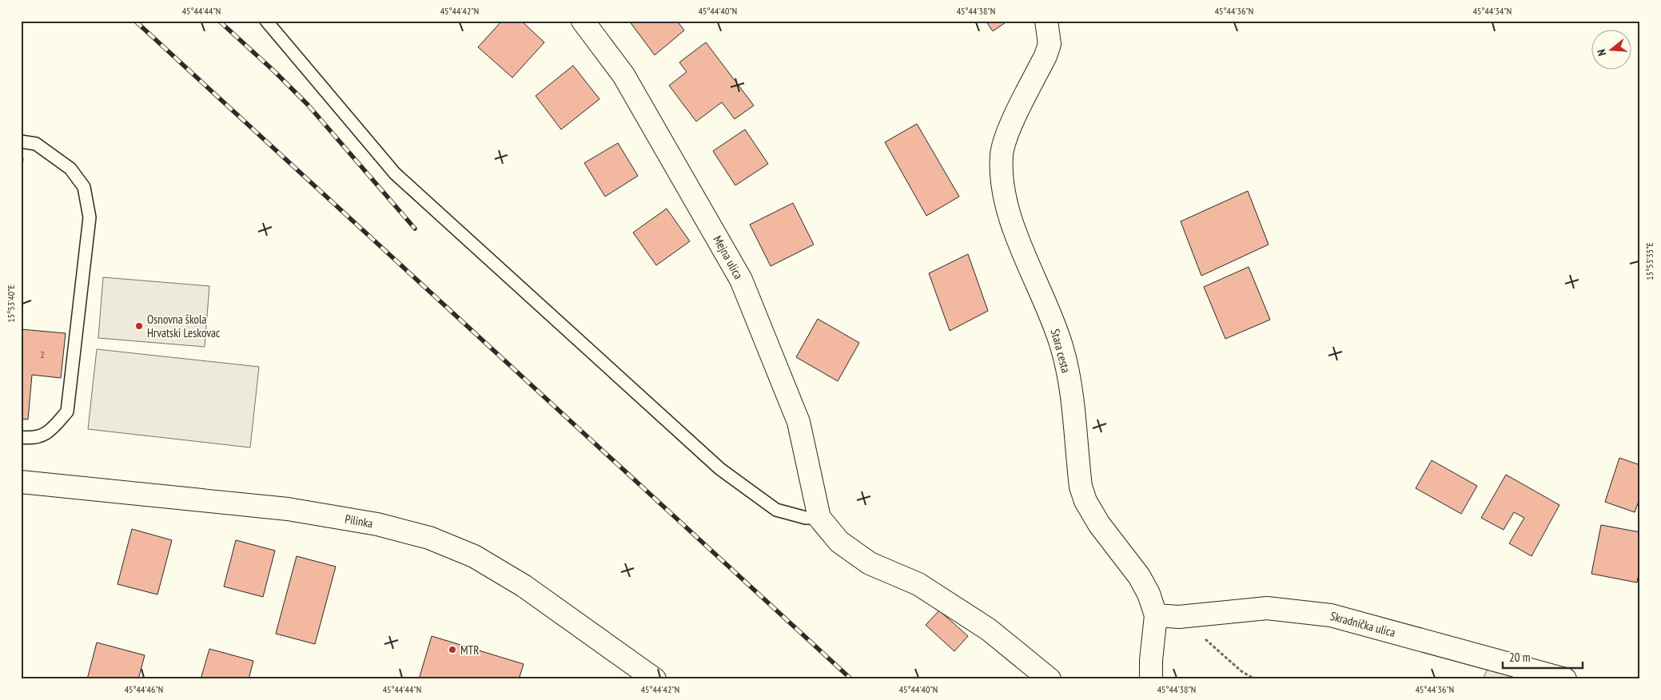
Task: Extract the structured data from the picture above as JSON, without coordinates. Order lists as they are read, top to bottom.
{
  "streets": {
    "street": [
      "Mejna ulica",
      "Stara cesta",
      "Pilinka",
      "Skradnička ulica"
    ]
  },
  "crossings": [
    ["Stara cesta", "Skradnička ulica"]
  ],
  "places": ["Osnovna škola Hrvatski Leskovac", "MTR"],
  "house_numbers": ["2"],
  "scale_bar": "20 m",
  "north": "left",
  "coordinates": [
    "45°44'44\"N",
    "45°44'42\"N",
    "45°44'40\"N",
    "45°44'38\"N",
    "45°44'36\"N",
    "45°44'34\"N",
    "15°53'35\"E",
    "15°53'40\"E",
    "45°44'46\"N"
  ]
}
